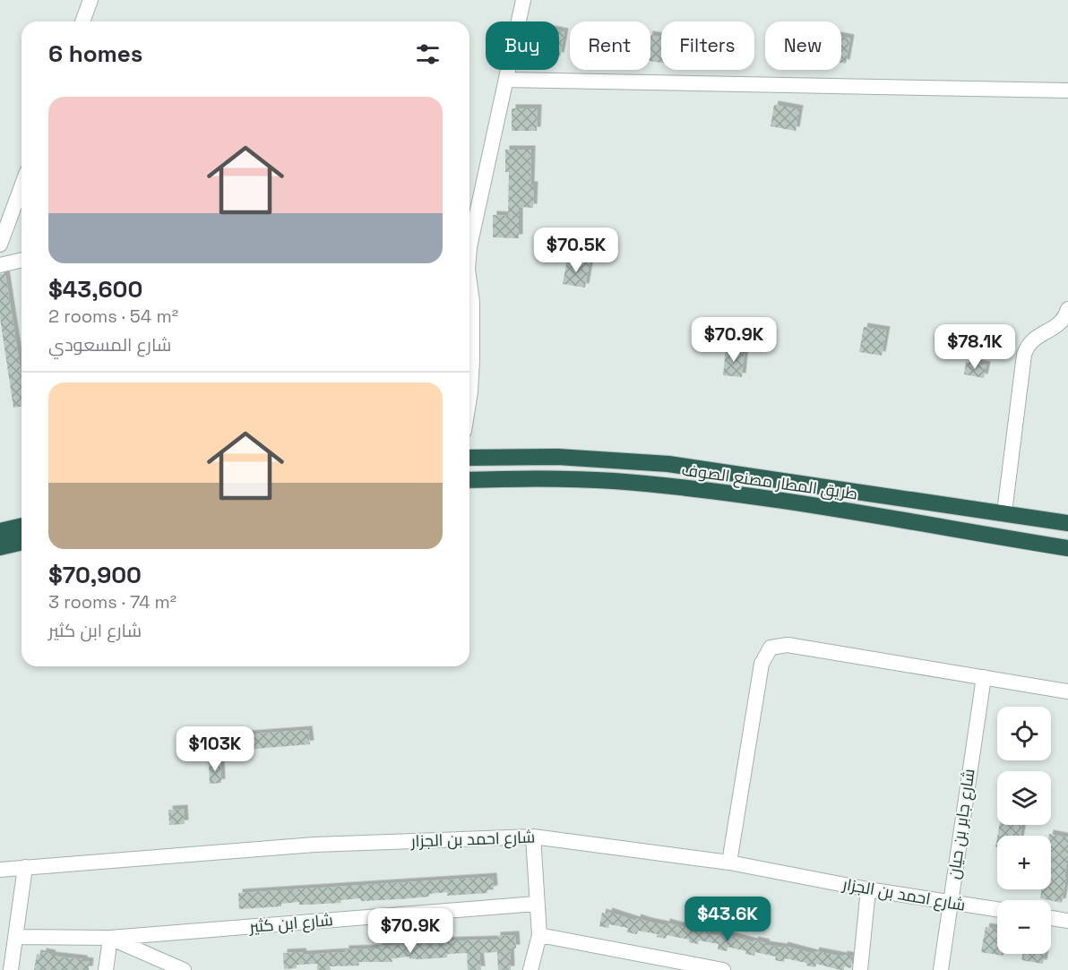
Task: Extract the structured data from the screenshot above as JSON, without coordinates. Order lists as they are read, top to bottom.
{
  "streets": {
    "highway": ["طريق المطار مصنع الصوف"],
    "street": ["شارع جابر بن حيان", "شارع احمد بن الجزار", "شارع ابن كثير"]
  },
  "crossings": [
    ["شارع جابر بن حيان", "شارع احمد بن الجزار"]
  ],
  "page": {
    "chip": [
      "Buy",
      "Rent",
      "Filters",
      "New"
    ],
    "heading": "6 homes",
    "list": [
      {
        "name": "$43,600",
        "note": "2 rooms · 54 m² · شارع المسعودي"
      },
      {
        "name": "$70,900",
        "note": "3 rooms · 74 m² · شارع ابن كثير"
      }
    ],
    "price": [
      "$70.5K",
      "$70.9K",
      "$78.1K",
      "$103K",
      "$43.6K",
      "$70.9K"
    ],
    "map_buttons": ["+", "−"]
  }
}
